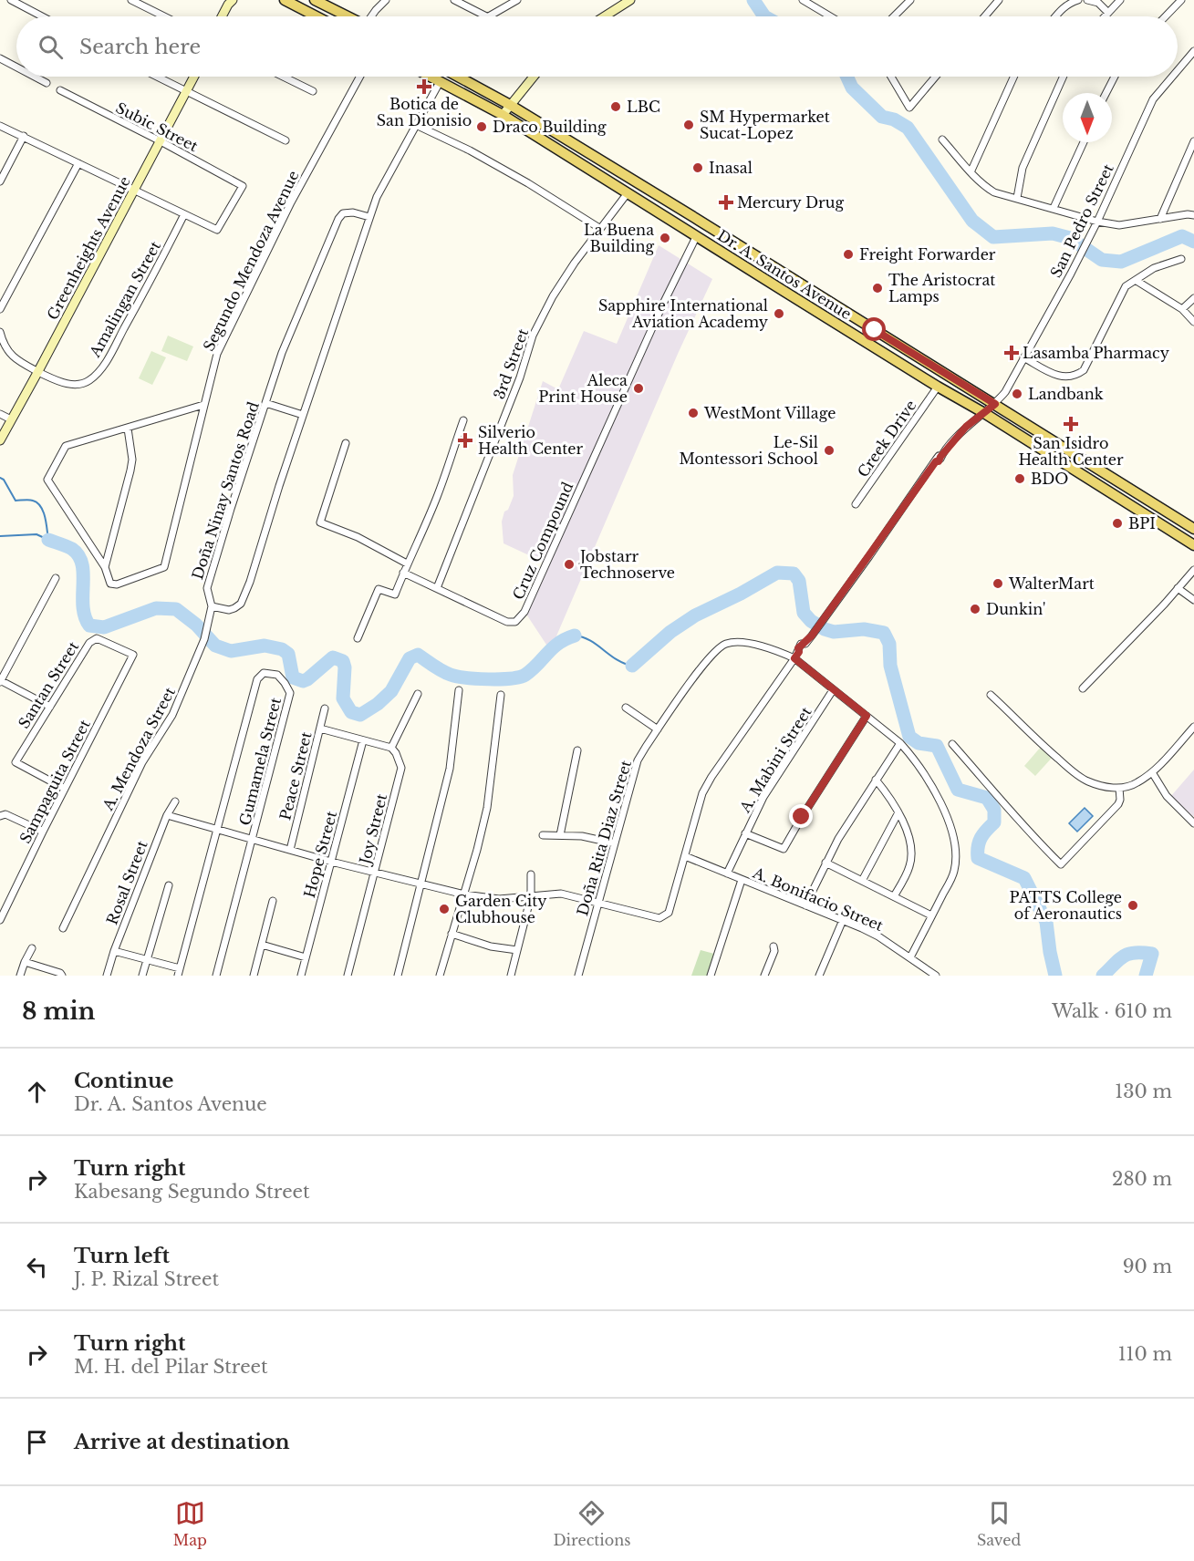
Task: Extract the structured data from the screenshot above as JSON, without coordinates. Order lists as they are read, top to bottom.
{
  "streets": {
    "main road": ["Dr. A. Santos Avenue"],
    "street": [
      "Subic Street",
      "San Pedro Street",
      "Greenheights Avenue",
      "Segundo Mendoza Avenue",
      "Amalingan Street",
      "3rd Street",
      "Creek Drive",
      "Doña Ninay Santos Road",
      "Cruz Compound",
      "Santan Street",
      "A. Mendoza Street",
      "A. Mabini Street",
      "Gumamela Street",
      "Peace Street",
      "Sampaguita Street",
      "Joy Street",
      "Doña Rita Diaz Street",
      "Hope Street",
      "Rosal Street",
      "A. Bonifacio Street"
    ]
  },
  "crossings": [
    ["Subic Street", "Greenheights Avenue"],
    ["Subic Street", "Amalingan Street"],
    ["San Pedro Street", "Dr. A. Santos Avenue"],
    ["San Pedro Street", "Doña Rita Diaz Street"],
    ["San Pedro Street", "A. Bonifacio Street"],
    ["Greenheights Avenue", "Amalingan Street"],
    ["Dr. A. Santos Avenue", "3rd Street"],
    ["Dr. A. Santos Avenue", "Creek Drive"],
    ["Dr. A. Santos Avenue", "Cruz Compound"],
    ["3rd Street", "Cruz Compound"],
    ["Doña Ninay Santos Road", "A. Mendoza Street"],
    ["Santan Street", "Sampaguita Street"],
    ["A. Mabini Street", "Doña Rita Diaz Street"],
    ["A. Mabini Street", "A. Bonifacio Street"],
    ["Doña Rita Diaz Street", "A. Bonifacio Street"]
  ],
  "places": {
    "health": [
      "Botica de San Dionisio",
      "Mercury Drug",
      "Lasamba Pharmacy",
      "San Isidro Health Center",
      "Silverio Health Center"
    ],
    "other": [
      "LBC",
      "SM Hypermarket Sucat-Lopez",
      "Draco Building",
      "Inasal",
      "La Buena Building",
      "Freight Forwarder",
      "The Aristocrat Lamps",
      "Sapphire International Aviation Academy",
      "Aleca Print House",
      "Landbank",
      "WestMont Village",
      "Le-Sil Montessori School",
      "BDO",
      "BPI",
      "Jobstarr Technoserve",
      "WalterMart",
      "Dunkin'",
      "PATTS College of Aeronautics",
      "Garden City Clubhouse"
    ]
  },
  "north": "bottom",
  "page": {
    "search": "Search here",
    "heading": ["8 min", "Walk · 610 m"],
    "list": [
      ["Continue", "Dr. A. Santos Avenue", "130 m"],
      ["Turn right", "Kabesang Segundo Street", "280 m"],
      ["Turn left", "J. P. Rizal Street", "90 m"],
      ["Turn right", "M. H. del Pilar Street", "110 m"],
      "Arrive at destination"
    ],
    "nav": ["Map", "Directions", "Saved"]
  }
}
